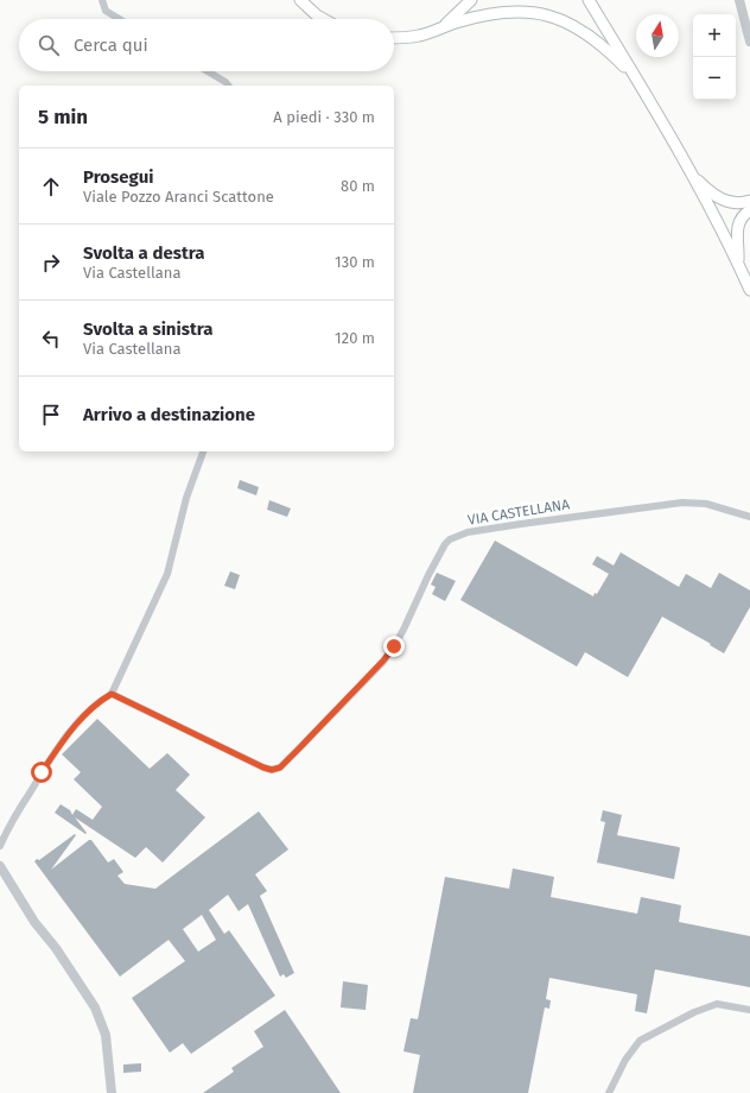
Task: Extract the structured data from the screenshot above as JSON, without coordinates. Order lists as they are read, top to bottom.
{
  "streets": {
    "street": ["VIA CASTELLANA"]
  },
  "north": "top",
  "page": {
    "map_buttons": ["+", "−"],
    "search": "Cerca qui",
    "heading": ["5 min", "A piedi · 330 m"],
    "list": [
      ["Prosegui", "Viale Pozzo Aranci Scattone", "80 m"],
      ["Svolta a destra", "Via Castellana", "130 m"],
      ["Svolta a sinistra", "Via Castellana", "120 m"],
      "Arrivo a destinazione"
    ]
  }
}
